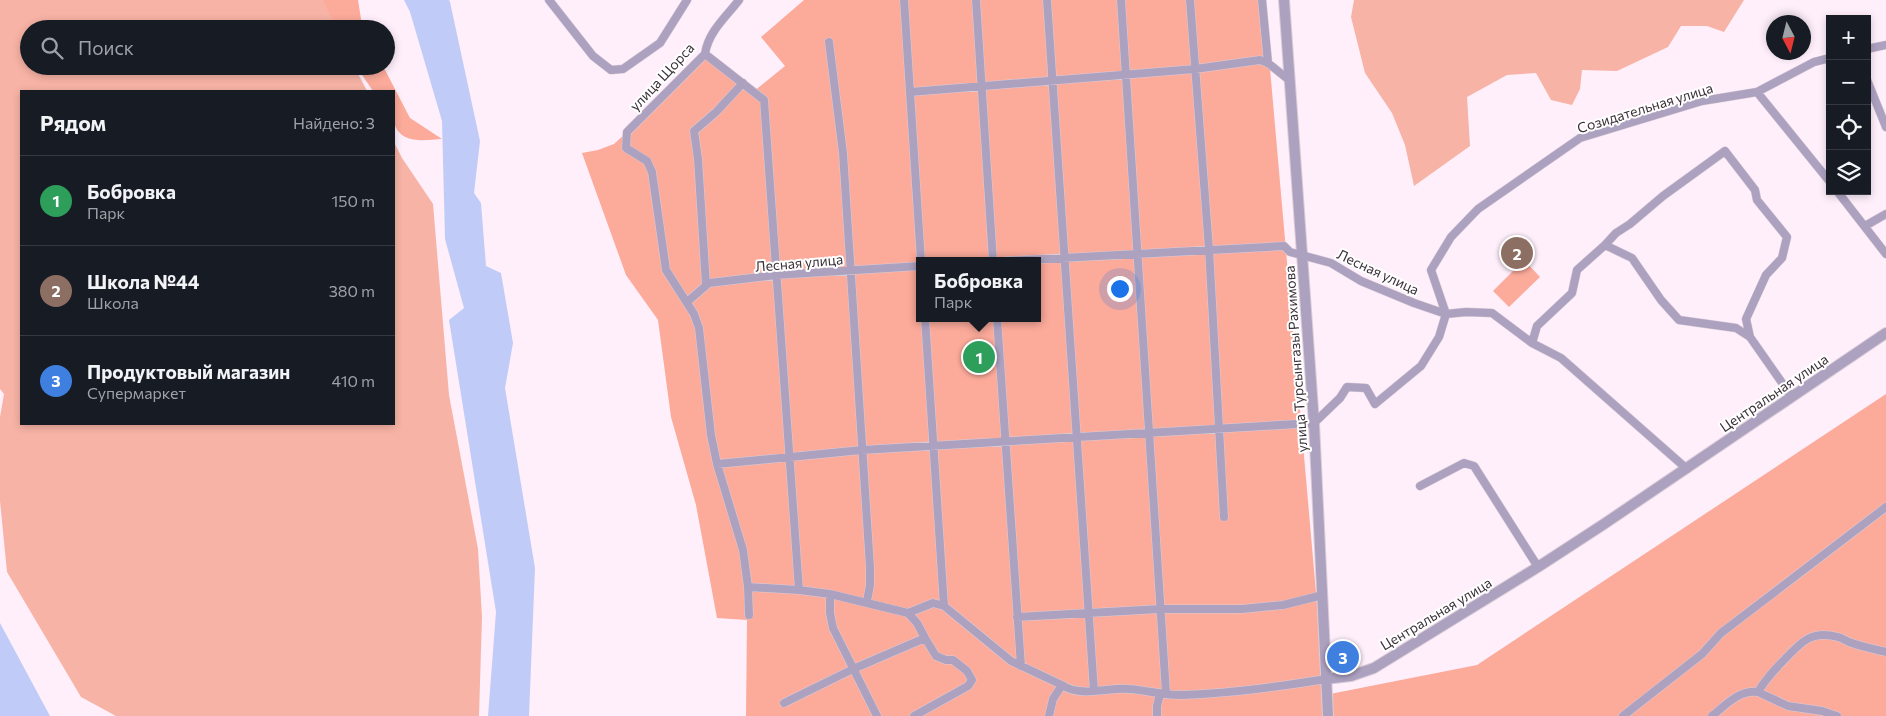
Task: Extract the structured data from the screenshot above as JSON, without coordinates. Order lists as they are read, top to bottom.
{
  "streets": {
    "street": [
      "улица Щорса",
      "Созидательная улица",
      "Лесная улица",
      "улица Турсынгазы Рахимова",
      "Центральная улица"
    ]
  },
  "crossings": [
    ["Созидательная улица", "Лесная улица"],
    ["Лесная улица", "улица Турсынгазы Рахимова"],
    ["Лесная улица", "Центральная улица"],
    ["улица Турсынгазы Рахимова", "Центральная улица"]
  ],
  "north": "bottom",
  "page": {
    "map_buttons": ["+", "−"],
    "search": "Поиск",
    "heading": ["Рядом", "Найдено: 3"],
    "list": [
      {
        "mark": "1",
        "name": "Бобровка",
        "note": "Парк",
        "value": "150 m"
      },
      {
        "mark": "2",
        "name": "Школа №44",
        "note": "Школа",
        "value": "380 m"
      },
      {
        "mark": "3",
        "name": "Продуктовый магазин",
        "note": "Супермаркет",
        "value": "410 m"
      }
    ],
    "pins": ["2", "1", "3"],
    "popup": ["Бобровка", "Парк"]
  }
}
